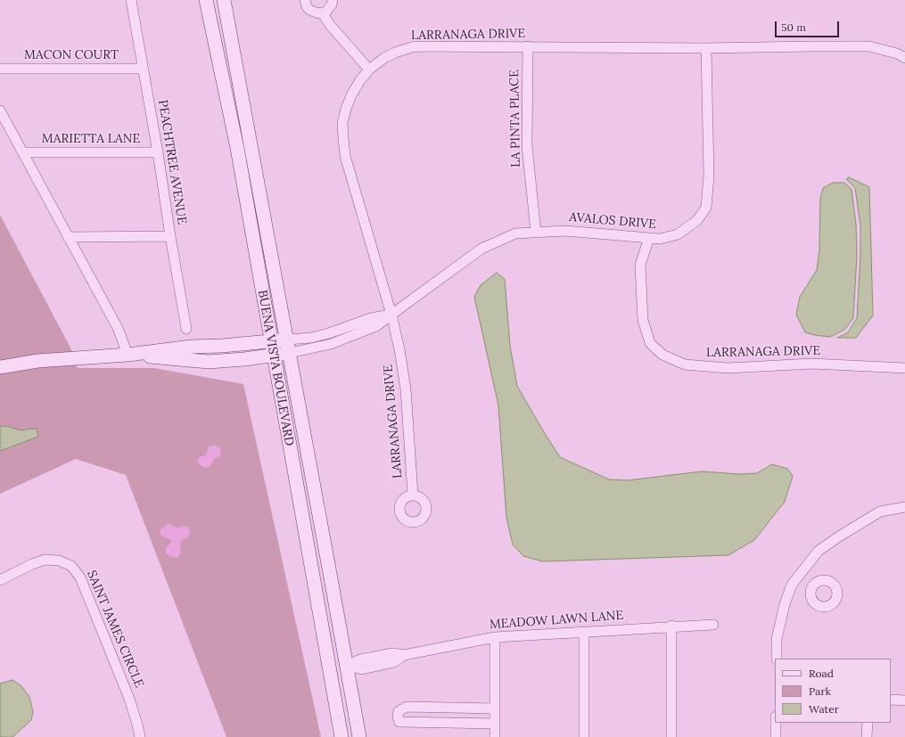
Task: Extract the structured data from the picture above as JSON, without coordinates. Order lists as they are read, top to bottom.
{
  "streets": {
    "main road": ["BUENA VISTA BOULEVARD"],
    "street": [
      "LARRANAGA DRIVE",
      "MACON COURT",
      "LA PINTA PLACE",
      "MARIETTA LANE",
      "PEACHTREE AVENUE",
      "AVALOS DRIVE",
      "MEADOW LAWN LANE",
      "SAINT JAMES CIRCLE"
    ]
  },
  "crossings": [
    ["LARRANAGA DRIVE", "LA PINTA PLACE"],
    ["LARRANAGA DRIVE", "AVALOS DRIVE"],
    ["MACON COURT", "PEACHTREE AVENUE"],
    ["LA PINTA PLACE", "AVALOS DRIVE"],
    ["MARIETTA LANE", "PEACHTREE AVENUE"],
    ["AVALOS DRIVE", "BUENA VISTA BOULEVARD"],
    ["BUENA VISTA BOULEVARD", "MEADOW LAWN LANE"]
  ],
  "legend": ["Road", "Park", "Water"],
  "scale_bar": "50 m"
}
